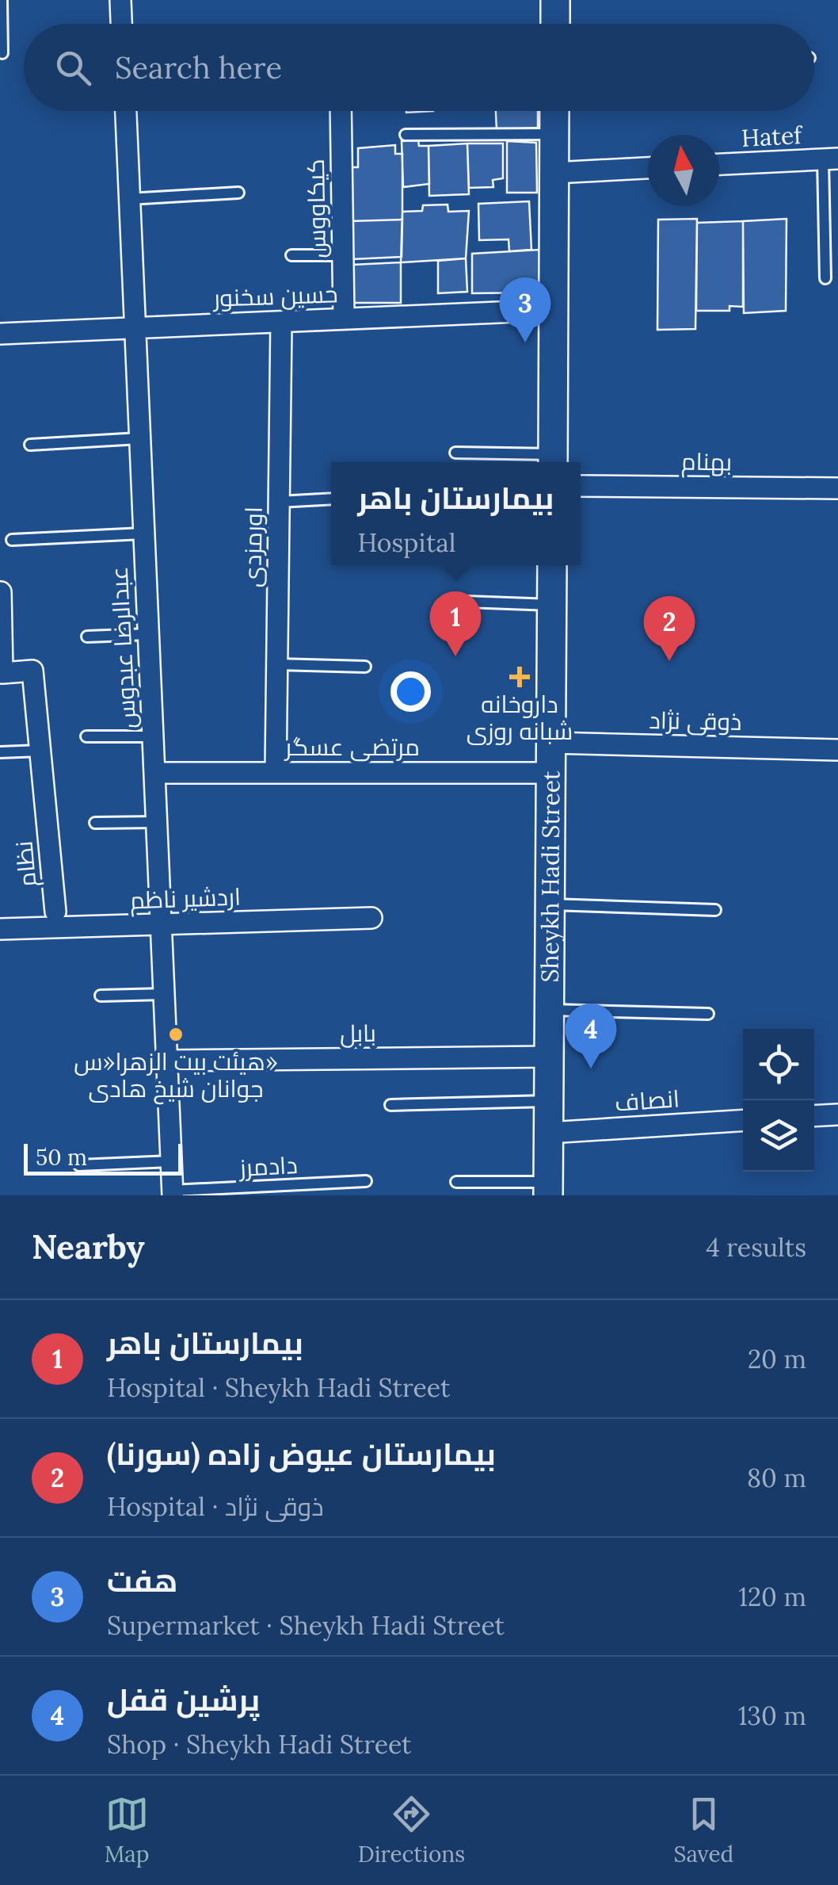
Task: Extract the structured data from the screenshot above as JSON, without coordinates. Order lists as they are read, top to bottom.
{
  "streets": {
    "street": [
      "Hatef",
      "کیکاووس",
      "حسین سخنور",
      "بهنام",
      "اورمزدی",
      "عبدالرضا عبدوس",
      "ذوقی نژاد",
      "مرتضی عسگر",
      "نظام",
      "Sheykh Hadi Street",
      "اردشیر ناظم",
      "بابل",
      "انصاف"
    ],
    "lane": ["دادمرز"]
  },
  "crossings": [
    ["کیکاووس", "حسین سخنور"],
    ["حسین سخنور", "اورمزدی"],
    ["حسین سخنور", "عبدالرضا عبدوس"],
    ["اورمزدی", "مرتضی عسگر"],
    ["عبدالرضا عبدوس", "مرتضی عسگر"],
    ["عبدالرضا عبدوس", "اردشیر ناظم"],
    ["عبدالرضا عبدوس", "بابل"],
    ["عبدالرضا عبدوس", "دادمرز"],
    ["ذوقی نژاد", "Sheykh Hadi Street"],
    ["مرتضی عسگر", "Sheykh Hadi Street"],
    ["Sheykh Hadi Street", "بابل"],
    ["Sheykh Hadi Street", "انصاف"]
  ],
  "places": {
    "health": ["داروخانه شبانه روزی"],
    "other": ["هیئت بیت الزهرا«س» جوانان شیخ هادی"]
  },
  "scale_bar": "50 m",
  "north": "top",
  "page": {
    "search": "Search here",
    "pins": [
      "3",
      "1",
      "2",
      "4"
    ],
    "popup": ["بیمارستان باهر", "Hospital"],
    "scale": "50 m",
    "heading": ["Nearby", "4 results"],
    "list": [
      {
        "mark": "1",
        "name": "بیمارستان باهر",
        "note": "Hospital · Sheykh Hadi Street",
        "value": "20 m"
      },
      {
        "mark": "2",
        "name": "بیمارستان عیوض زاده (سورنا)",
        "note": "Hospital · ذوقی نژاد",
        "value": "80 m"
      },
      {
        "mark": "3",
        "name": "هفت",
        "note": "Supermarket · Sheykh Hadi Street",
        "value": "120 m"
      },
      {
        "mark": "4",
        "name": "پرشین قفل",
        "note": "Shop · Sheykh Hadi Street",
        "value": "130 m"
      }
    ],
    "nav": ["Map", "Directions", "Saved"]
  }
}
